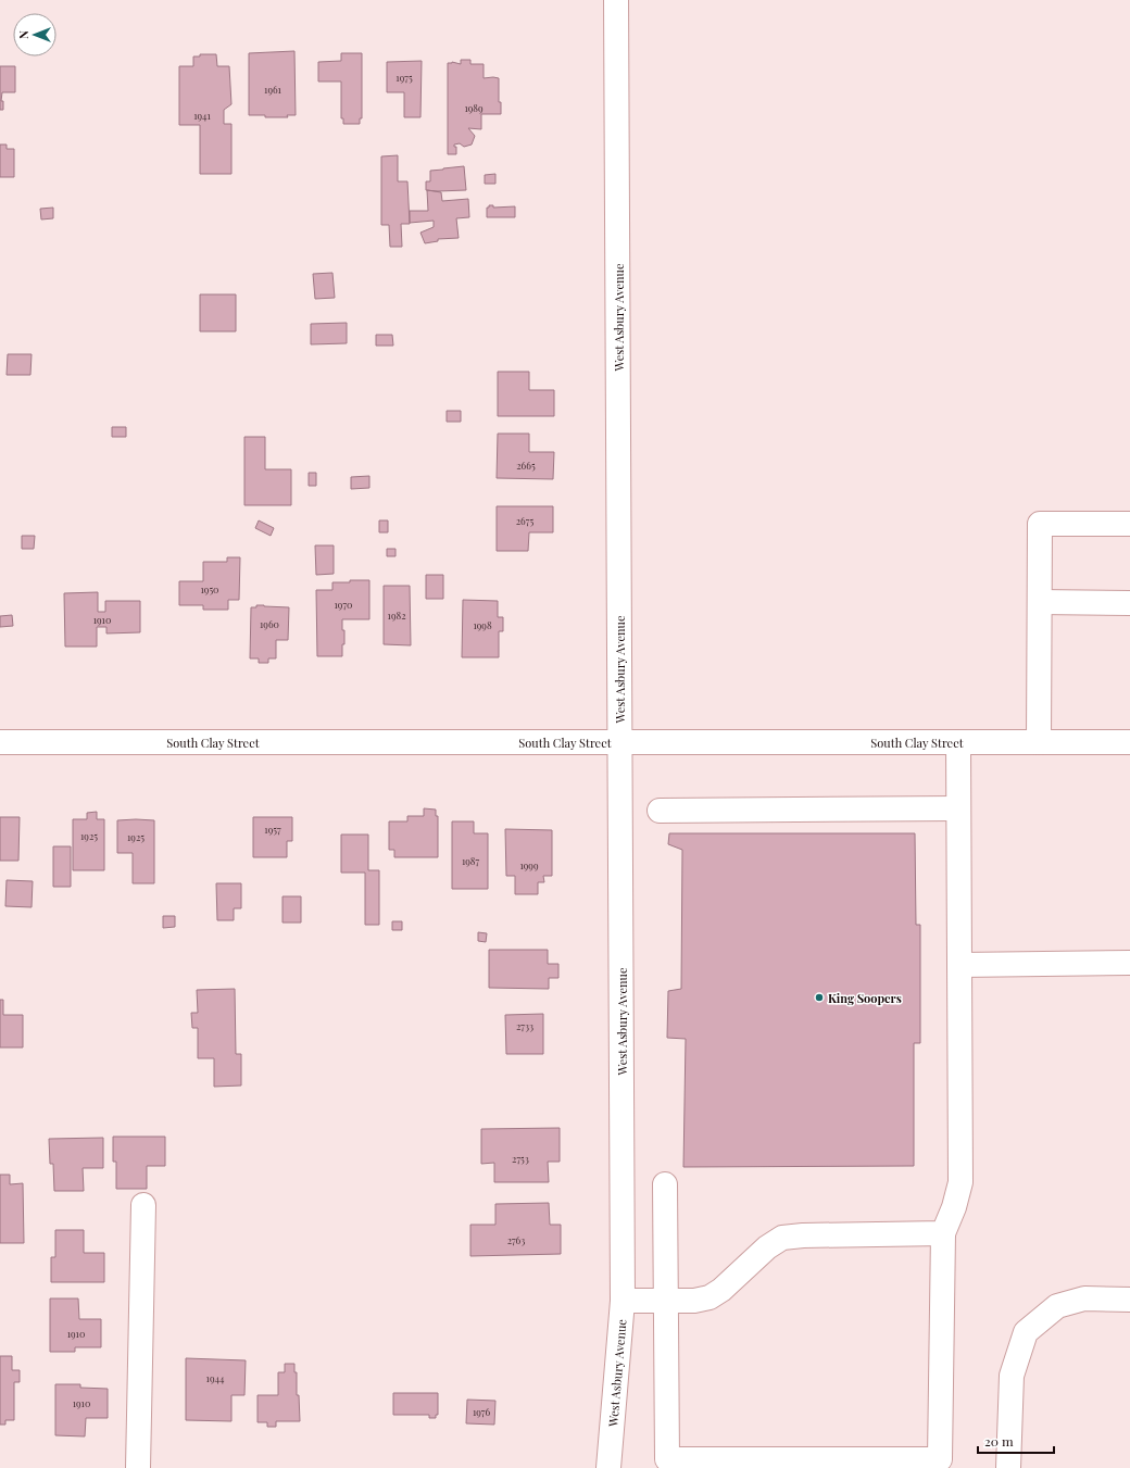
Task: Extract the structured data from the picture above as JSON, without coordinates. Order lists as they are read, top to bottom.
{
  "streets": {
    "street": ["West Asbury Avenue", "South Clay Street"]
  },
  "crossings": [
    ["West Asbury Avenue", "South Clay Street"]
  ],
  "places": ["King Soopers"],
  "house_numbers": [
    "1975",
    "1961",
    "1989",
    "1941",
    "2665",
    "2675",
    "1950",
    "1970",
    "1982",
    "1910",
    "1960",
    "1998",
    "1957",
    "1925",
    "1925",
    "1987",
    "1999",
    "2733",
    "2753",
    "2763",
    "1910",
    "1944",
    "1910",
    "1976"
  ],
  "scale_bar": "20 m",
  "north": "left"
}
